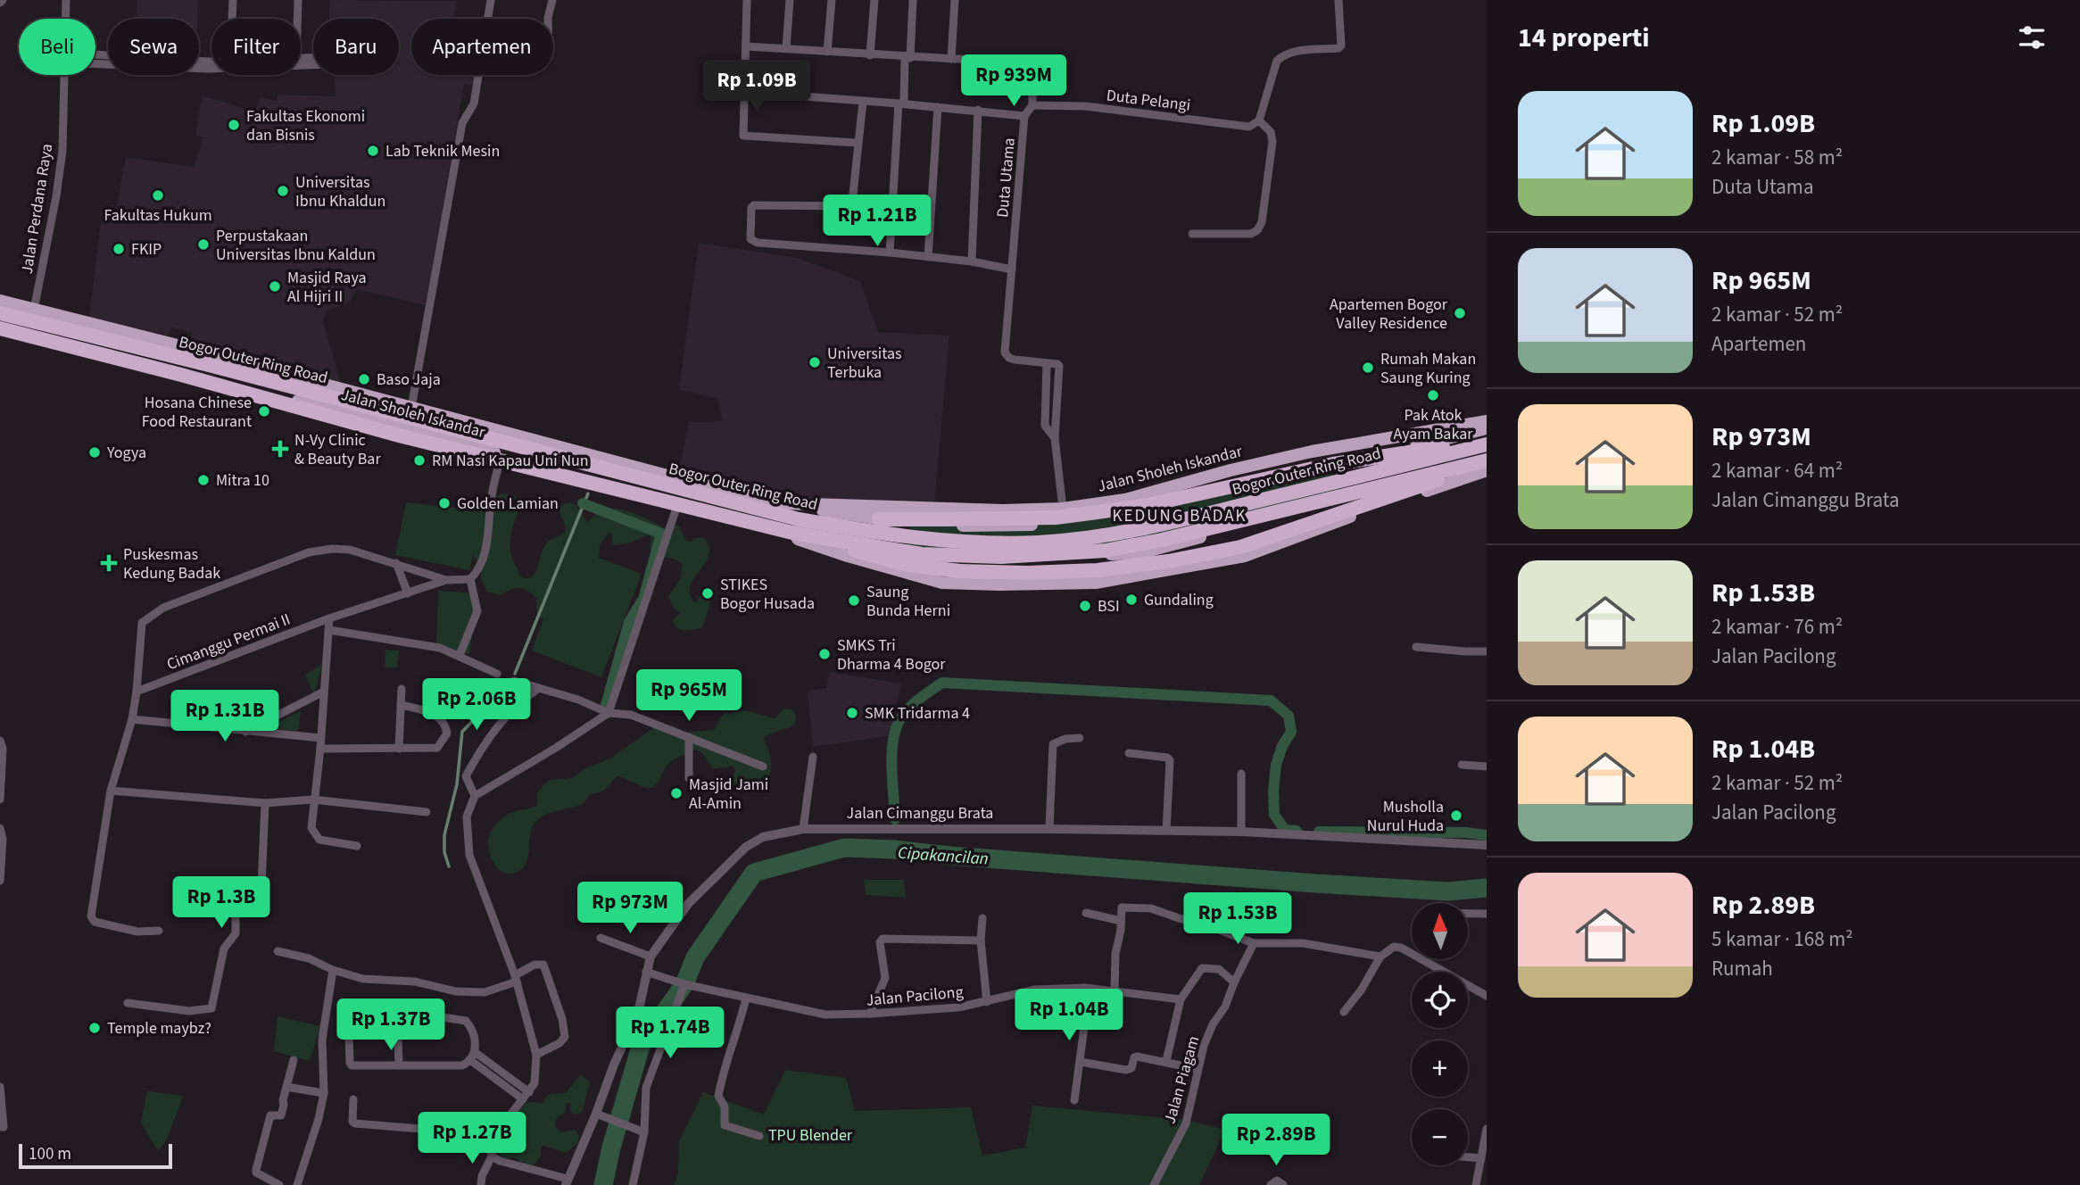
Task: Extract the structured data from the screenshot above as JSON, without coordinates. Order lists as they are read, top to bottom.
{
  "streets": {
    "highway": ["Bogor Outer Ring Road", "Jalan Sholeh Iskandar"],
    "street": [
      "Duta Pelangi",
      "Duta Utama",
      "Jalan Perdana Raya",
      "Cimanggu Permai II",
      "Jalan Cimanggu Brata",
      "Jalan Pacilong",
      "Jalan Piagam"
    ]
  },
  "crossings": [
    ["Duta Pelangi", "Duta Utama"],
    ["Jalan Perdana Raya", "Jalan Sholeh Iskandar"],
    ["Bogor Outer Ring Road", "Jalan Sholeh Iskandar"],
    ["Jalan Cimanggu Brata", "Jalan Pacilong"]
  ],
  "districts": ["KEDUNG BADAK"],
  "water": ["Cipakancilan"],
  "parks": ["TPU Blender"],
  "places": {
    "other": [
      "Fakultas Ekonomi dan Bisnis",
      "Lab Teknik Mesin",
      "Universitas Ibnu Khaldun",
      "Fakultas Hukum",
      "Perpustakaan Universitas Ibnu Kaldun",
      "FKIP",
      "Masjid Raya Al Hijri II",
      "Apartemen Bogor Valley Residence",
      "Universitas Terbuka",
      "Rumah Makan Saung Kuring",
      "Baso Jaja",
      "Pak Atok Ayam Bakar",
      "Hosana Chinese Food Restaurant",
      "Yogya",
      "RM Nasi Kapau Uni Nun",
      "Mitra 10",
      "Golden Lamian",
      "STIKES Bogor Husada",
      "Gundaling",
      "Saung Bunda Herni",
      "BSI",
      "SMKS Tri Dharma 4 Bogor",
      "SMK Tridarma 4",
      "Masjid Jami Al-Amin",
      "Musholla Nurul Huda",
      "Temple maybz?"
    ],
    "health": ["N-Vy Clinic & Beauty Bar", "Puskesmas Kedung Badak"]
  },
  "scale_bar": "100 m",
  "north": "top",
  "page": {
    "heading": "14 properti",
    "chip": [
      "Beli",
      "Sewa",
      "Filter",
      "Baru",
      "Apartemen"
    ],
    "price": [
      "Rp 939M",
      "Rp 1.09B",
      "Rp 1.21B",
      "Rp 965M",
      "Rp 2.06B",
      "Rp 1.31B",
      "Rp 1.3B",
      "Rp 973M",
      "Rp 1.53B",
      "Rp 1.04B",
      "Rp 1.37B",
      "Rp 1.74B",
      "Rp 1.27B",
      "Rp 2.89B"
    ],
    "list": [
      {
        "name": "Rp 1.09B",
        "note": "2 kamar · 58 m² · Duta Utama"
      },
      {
        "name": "Rp 965M",
        "note": "2 kamar · 52 m² · Apartemen"
      },
      {
        "name": "Rp 973M",
        "note": "2 kamar · 64 m² · Jalan Cimanggu Brata"
      },
      {
        "name": "Rp 1.53B",
        "note": "2 kamar · 76 m² · Jalan Pacilong"
      },
      {
        "name": "Rp 1.04B",
        "note": "2 kamar · 52 m² · Jalan Pacilong"
      },
      {
        "name": "Rp 2.89B",
        "note": "5 kamar · 168 m² · Rumah"
      }
    ],
    "map_buttons": ["+", "−"],
    "scale": "100 m"
  }
}
